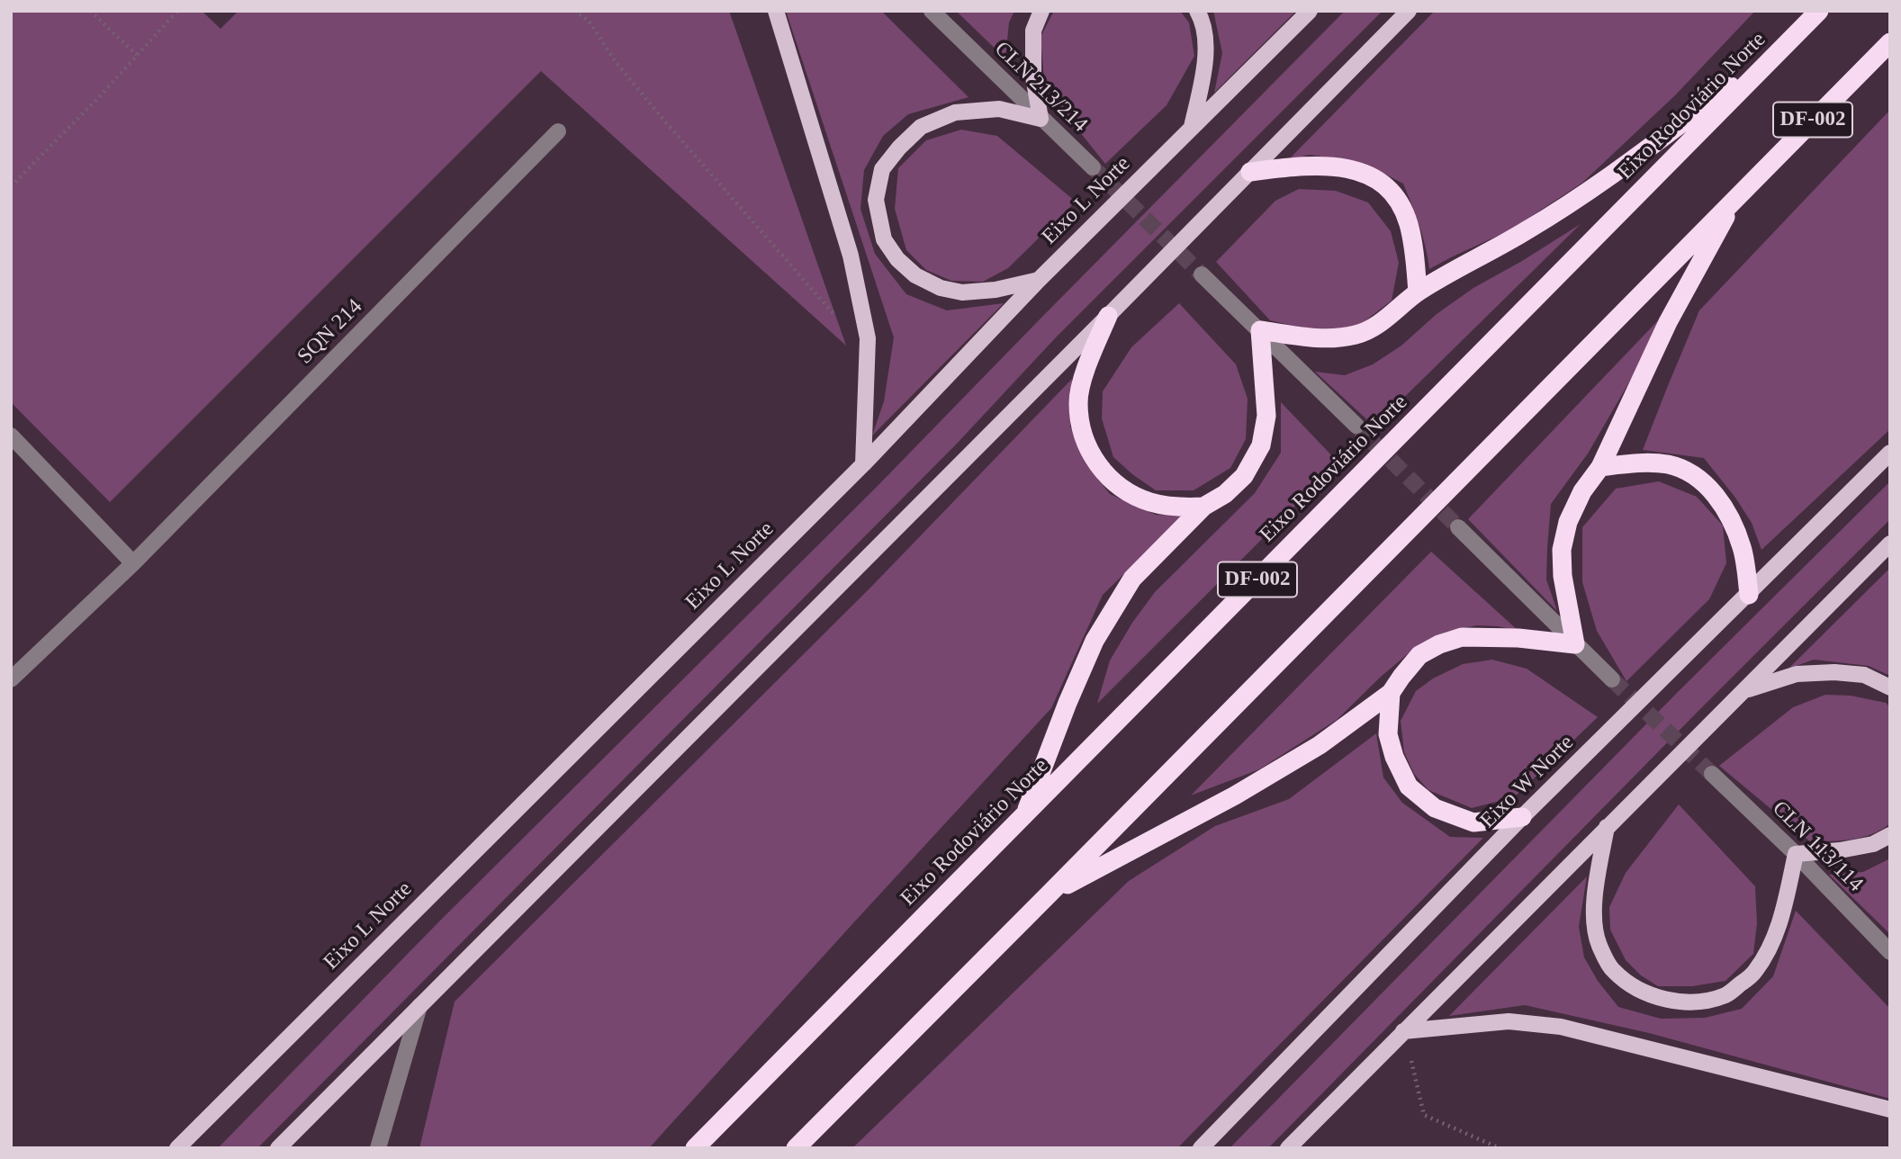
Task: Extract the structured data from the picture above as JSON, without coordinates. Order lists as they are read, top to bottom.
{
  "streets": {
    "highway": ["Eixo Rodoviário Norte", "DF-002"],
    "main road": ["Eixo L Norte", "Eixo W Norte"],
    "street": ["CLN 213/214", "SQN 214", "CLN 113/114"]
  }
}
